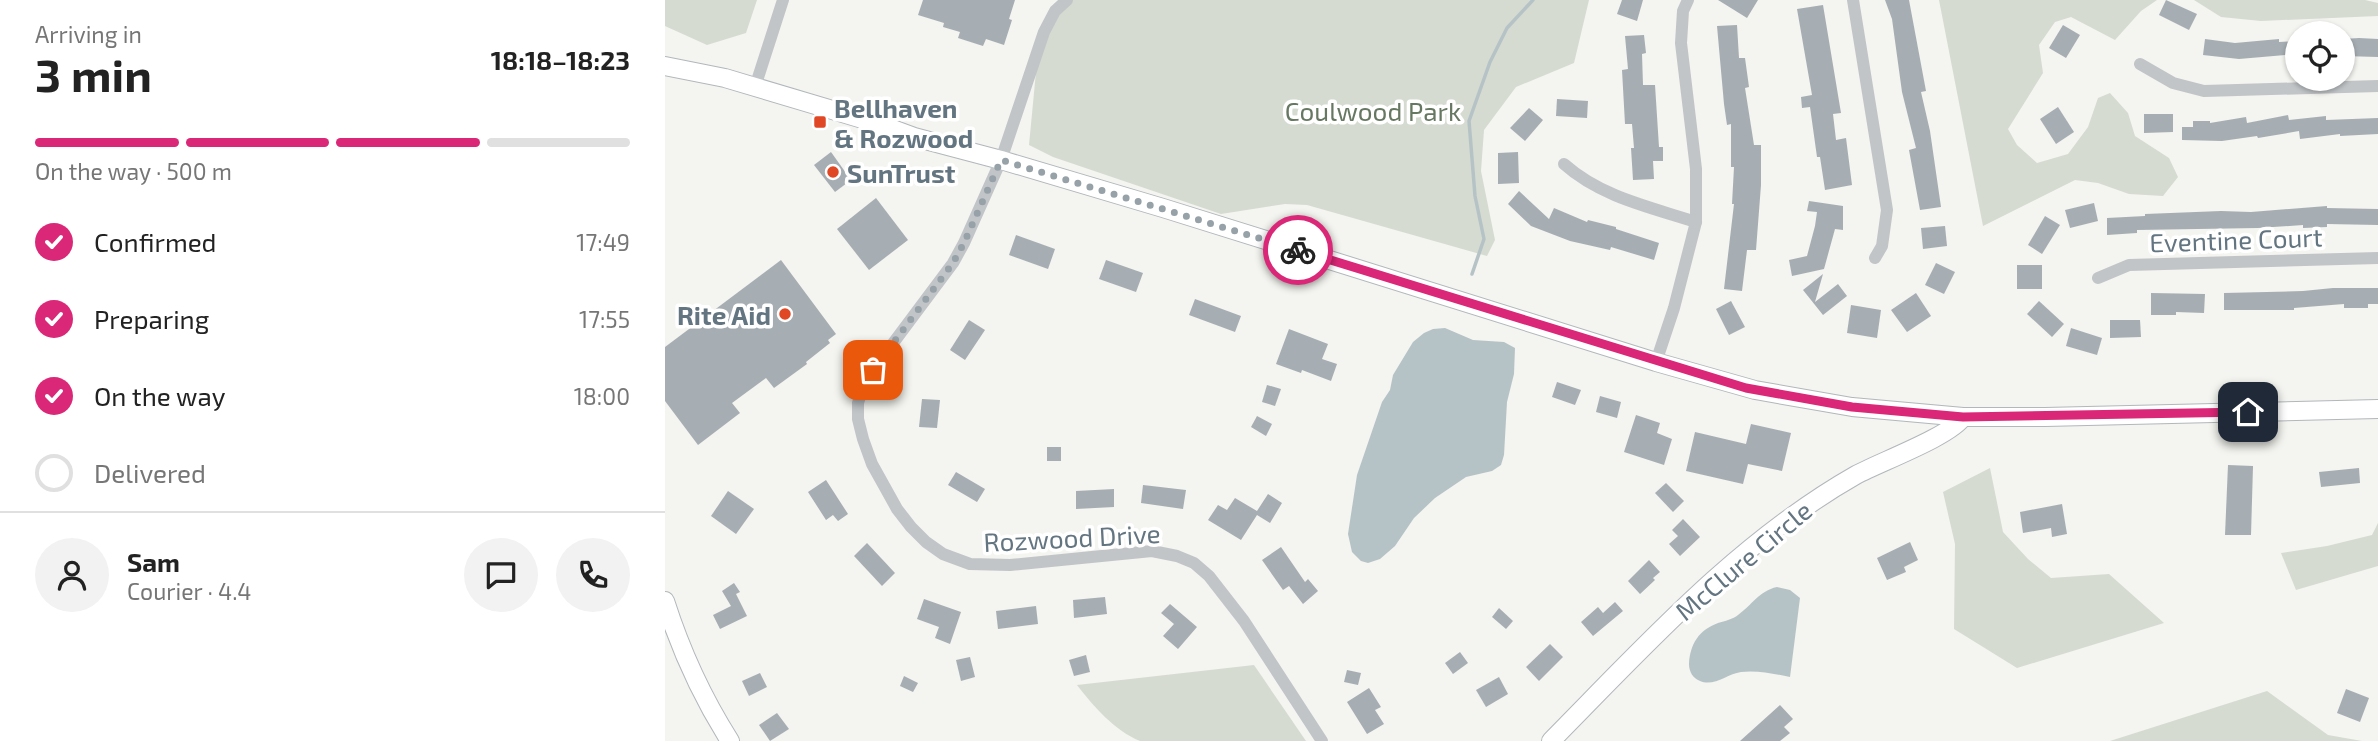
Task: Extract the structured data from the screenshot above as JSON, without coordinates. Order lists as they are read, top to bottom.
{
  "streets": {
    "main road": ["McClure Circle"],
    "street": ["Eventine Court", "Rozwood Drive"]
  },
  "parks": ["Coulwood Park"],
  "places": {
    "transit": ["Bellhaven & Rozwood"],
    "other": ["SunTrust", "Rite Aid"]
  },
  "page": {
    "heading": ["3 min", "Arriving in", "18:18–18:23"],
    "panel": ["Sam", "Courier · 4.4"],
    "bar": "On the way · 500 m",
    "list": [
      ["Confirmed", "17:49"],
      ["Preparing", "17:55"],
      ["On the way", "18:00"],
      "Delivered"
    ]
  }
}
